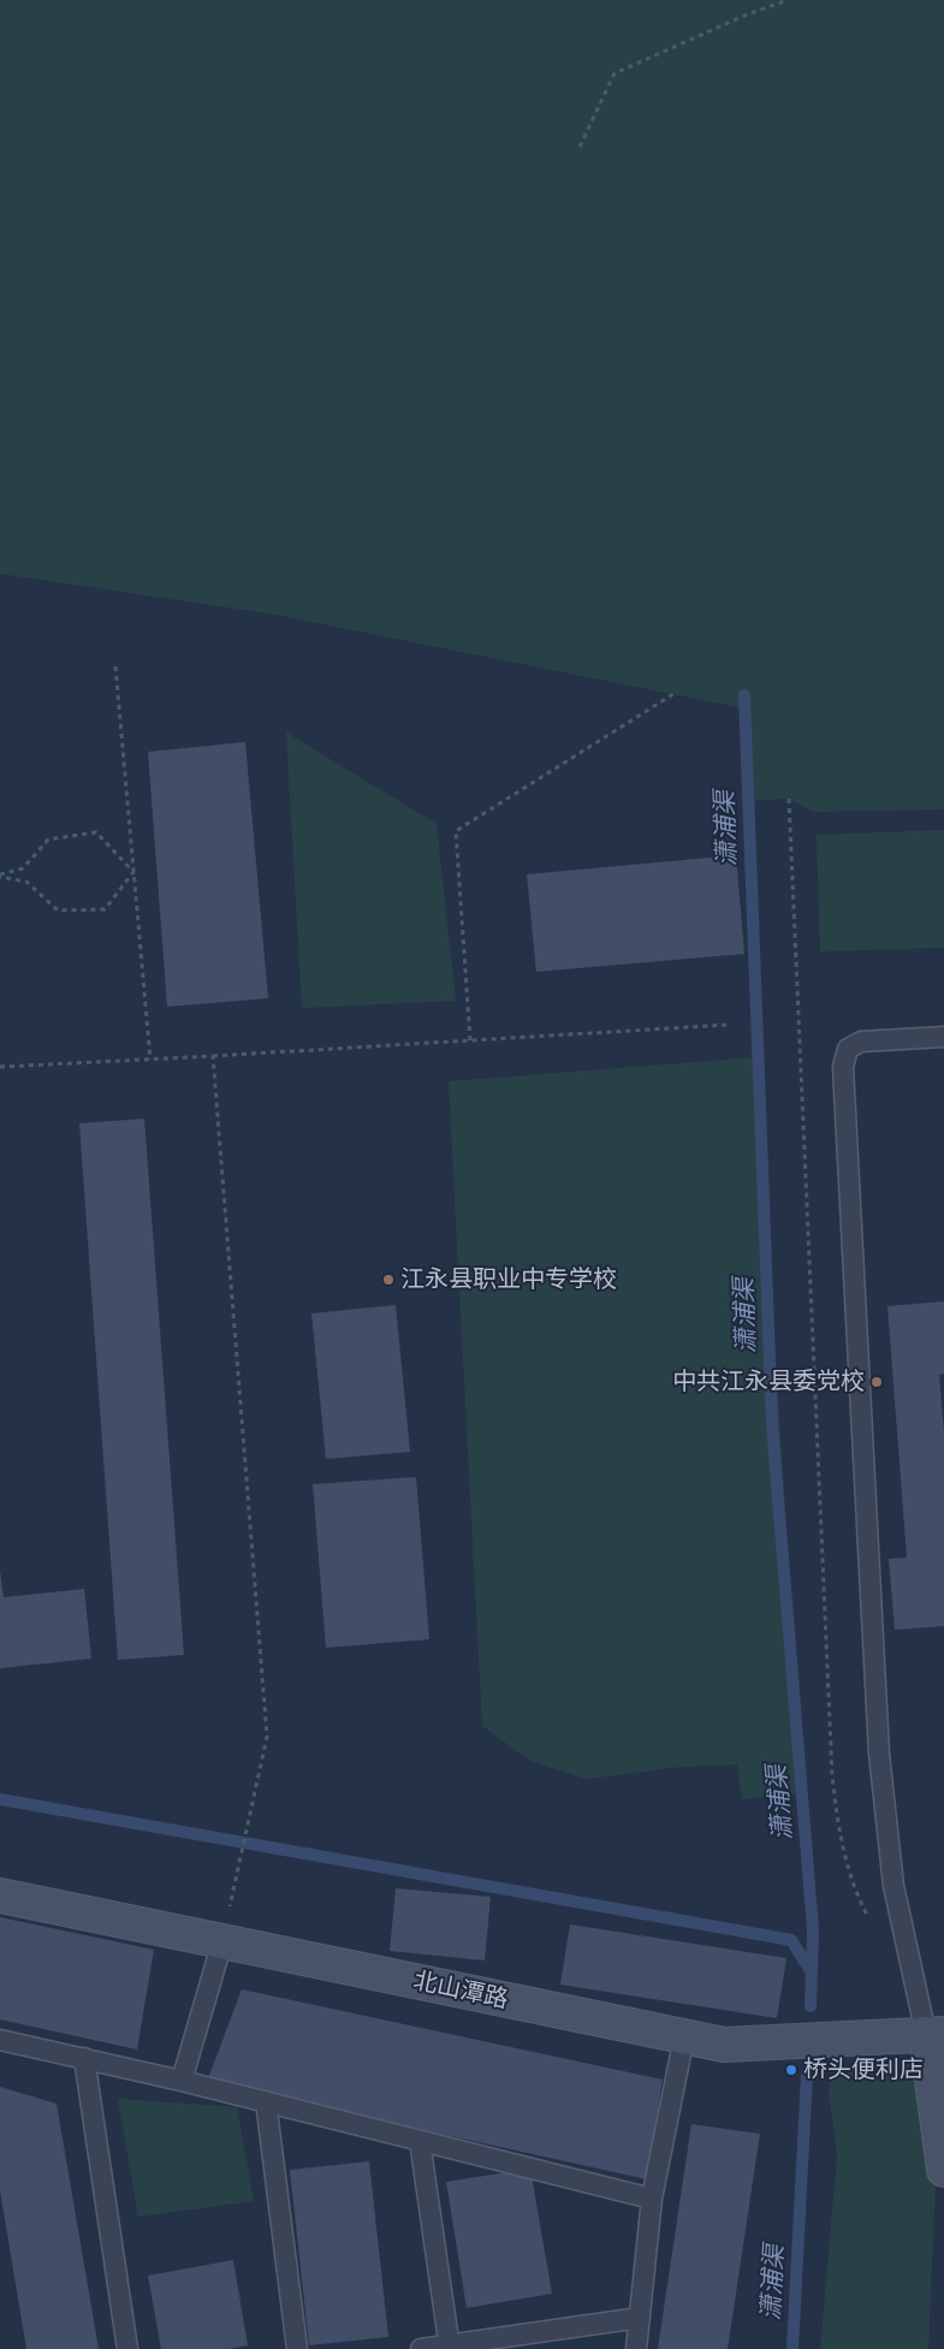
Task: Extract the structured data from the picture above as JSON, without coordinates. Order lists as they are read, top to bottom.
{
  "streets": {
    "main road": ["北山潭路"]
  },
  "water": ["潇浦渠"],
  "places": ["江永县职业中专学校", "中共江永县委党校", "桥头便利店"]
}
